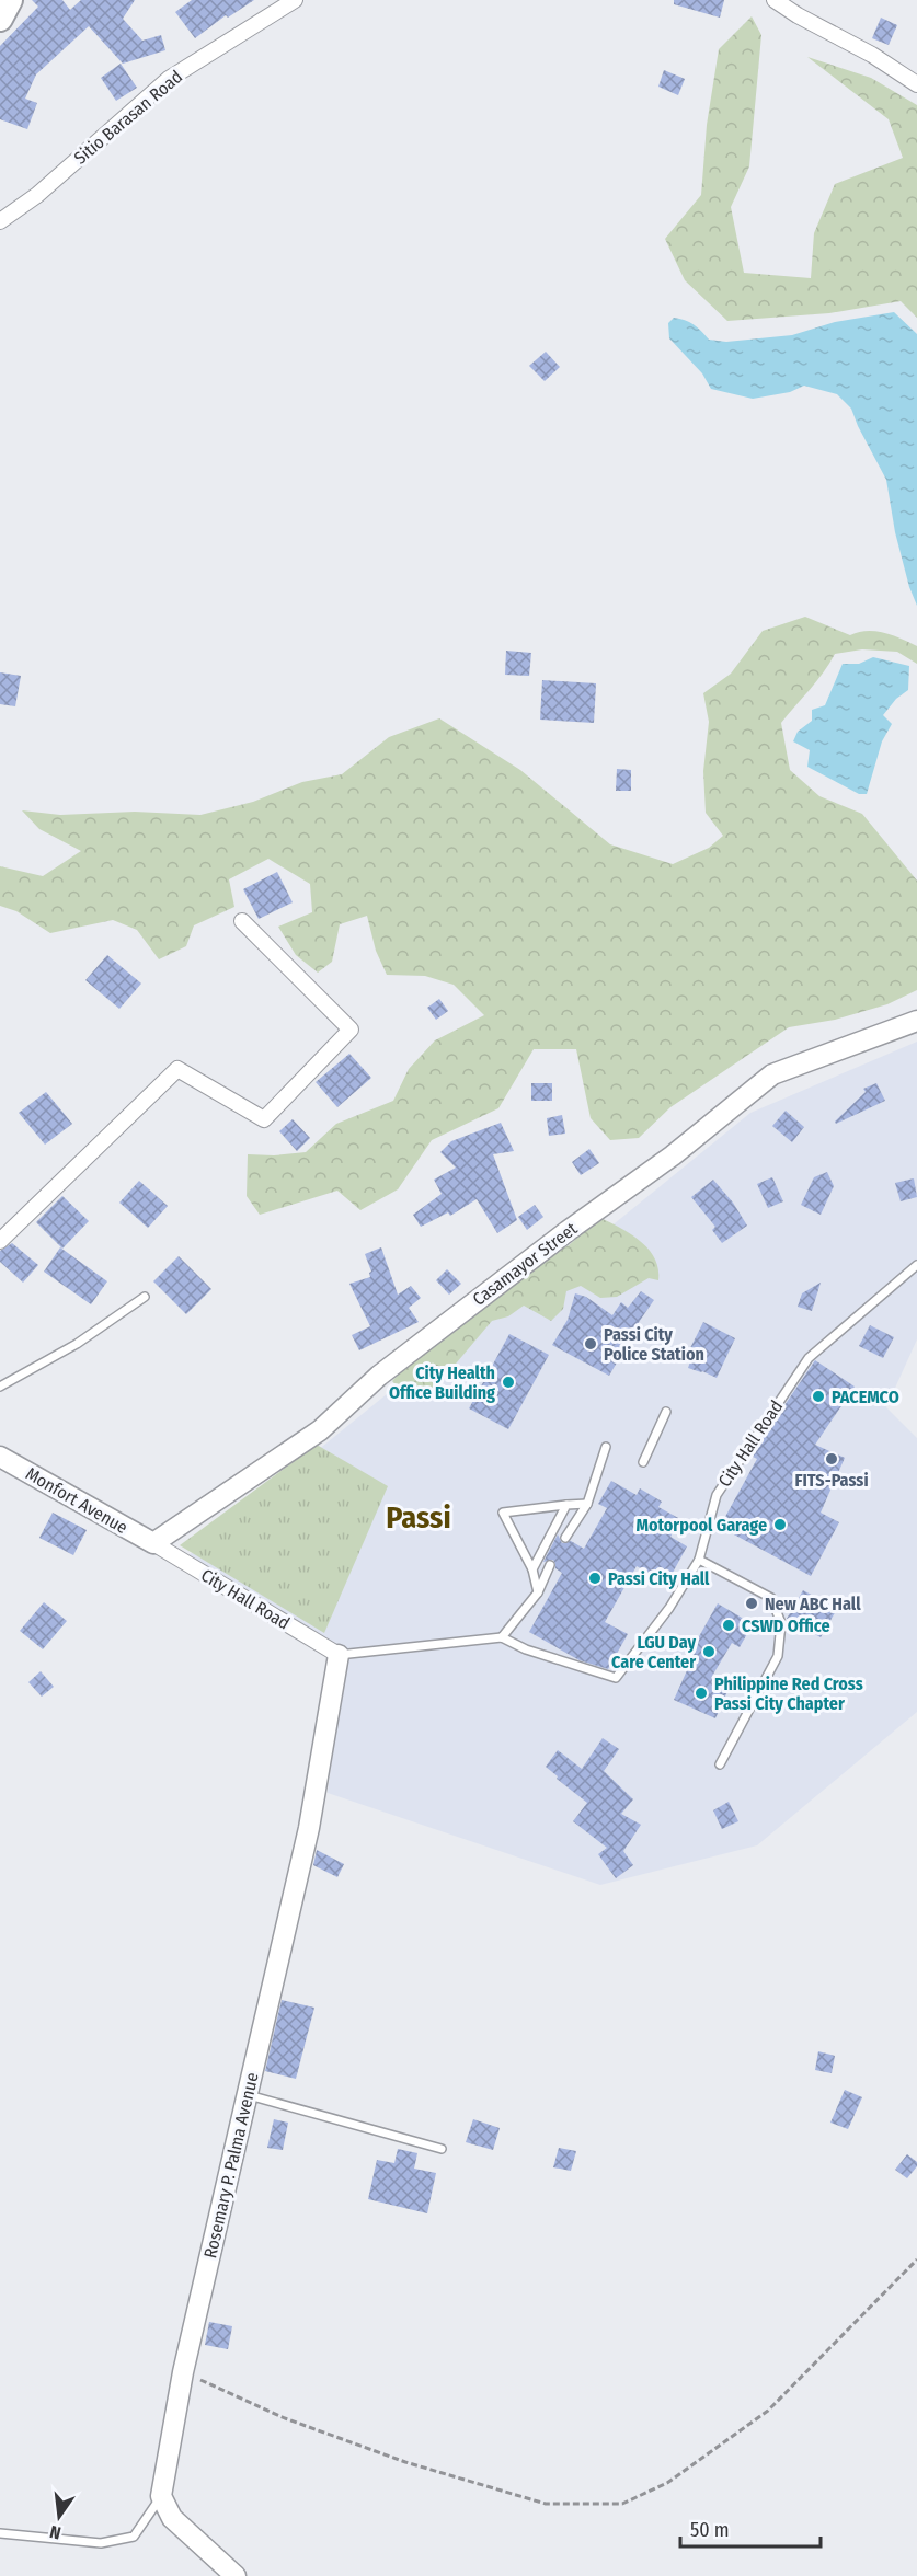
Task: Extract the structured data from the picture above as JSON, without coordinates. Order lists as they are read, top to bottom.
{
  "streets": {
    "street": [
      "Sitio Barasan Road",
      "Casamayor Street",
      "City Hall Road",
      "Monfort Avenue",
      "Rosemary P. Palma Avenue"
    ]
  },
  "crossings": [
    ["Casamayor Street", "City Hall Road"],
    ["Casamayor Street", "Monfort Avenue"],
    ["City Hall Road", "Monfort Avenue"],
    ["City Hall Road", "Rosemary P. Palma Avenue"]
  ],
  "districts": ["Passi"],
  "places": [
    "Passi City Police Station",
    "City Health Office Building",
    "PACEMCO",
    "FITS-Passi",
    "Motorpool Garage",
    "Passi City Hall",
    "New ABC Hall",
    "CSWD Office",
    "LGU Day Care Center",
    "Philippine Red Cross Passi City Chapter"
  ],
  "scale_bar": "50 m",
  "north": "bottom"
}
